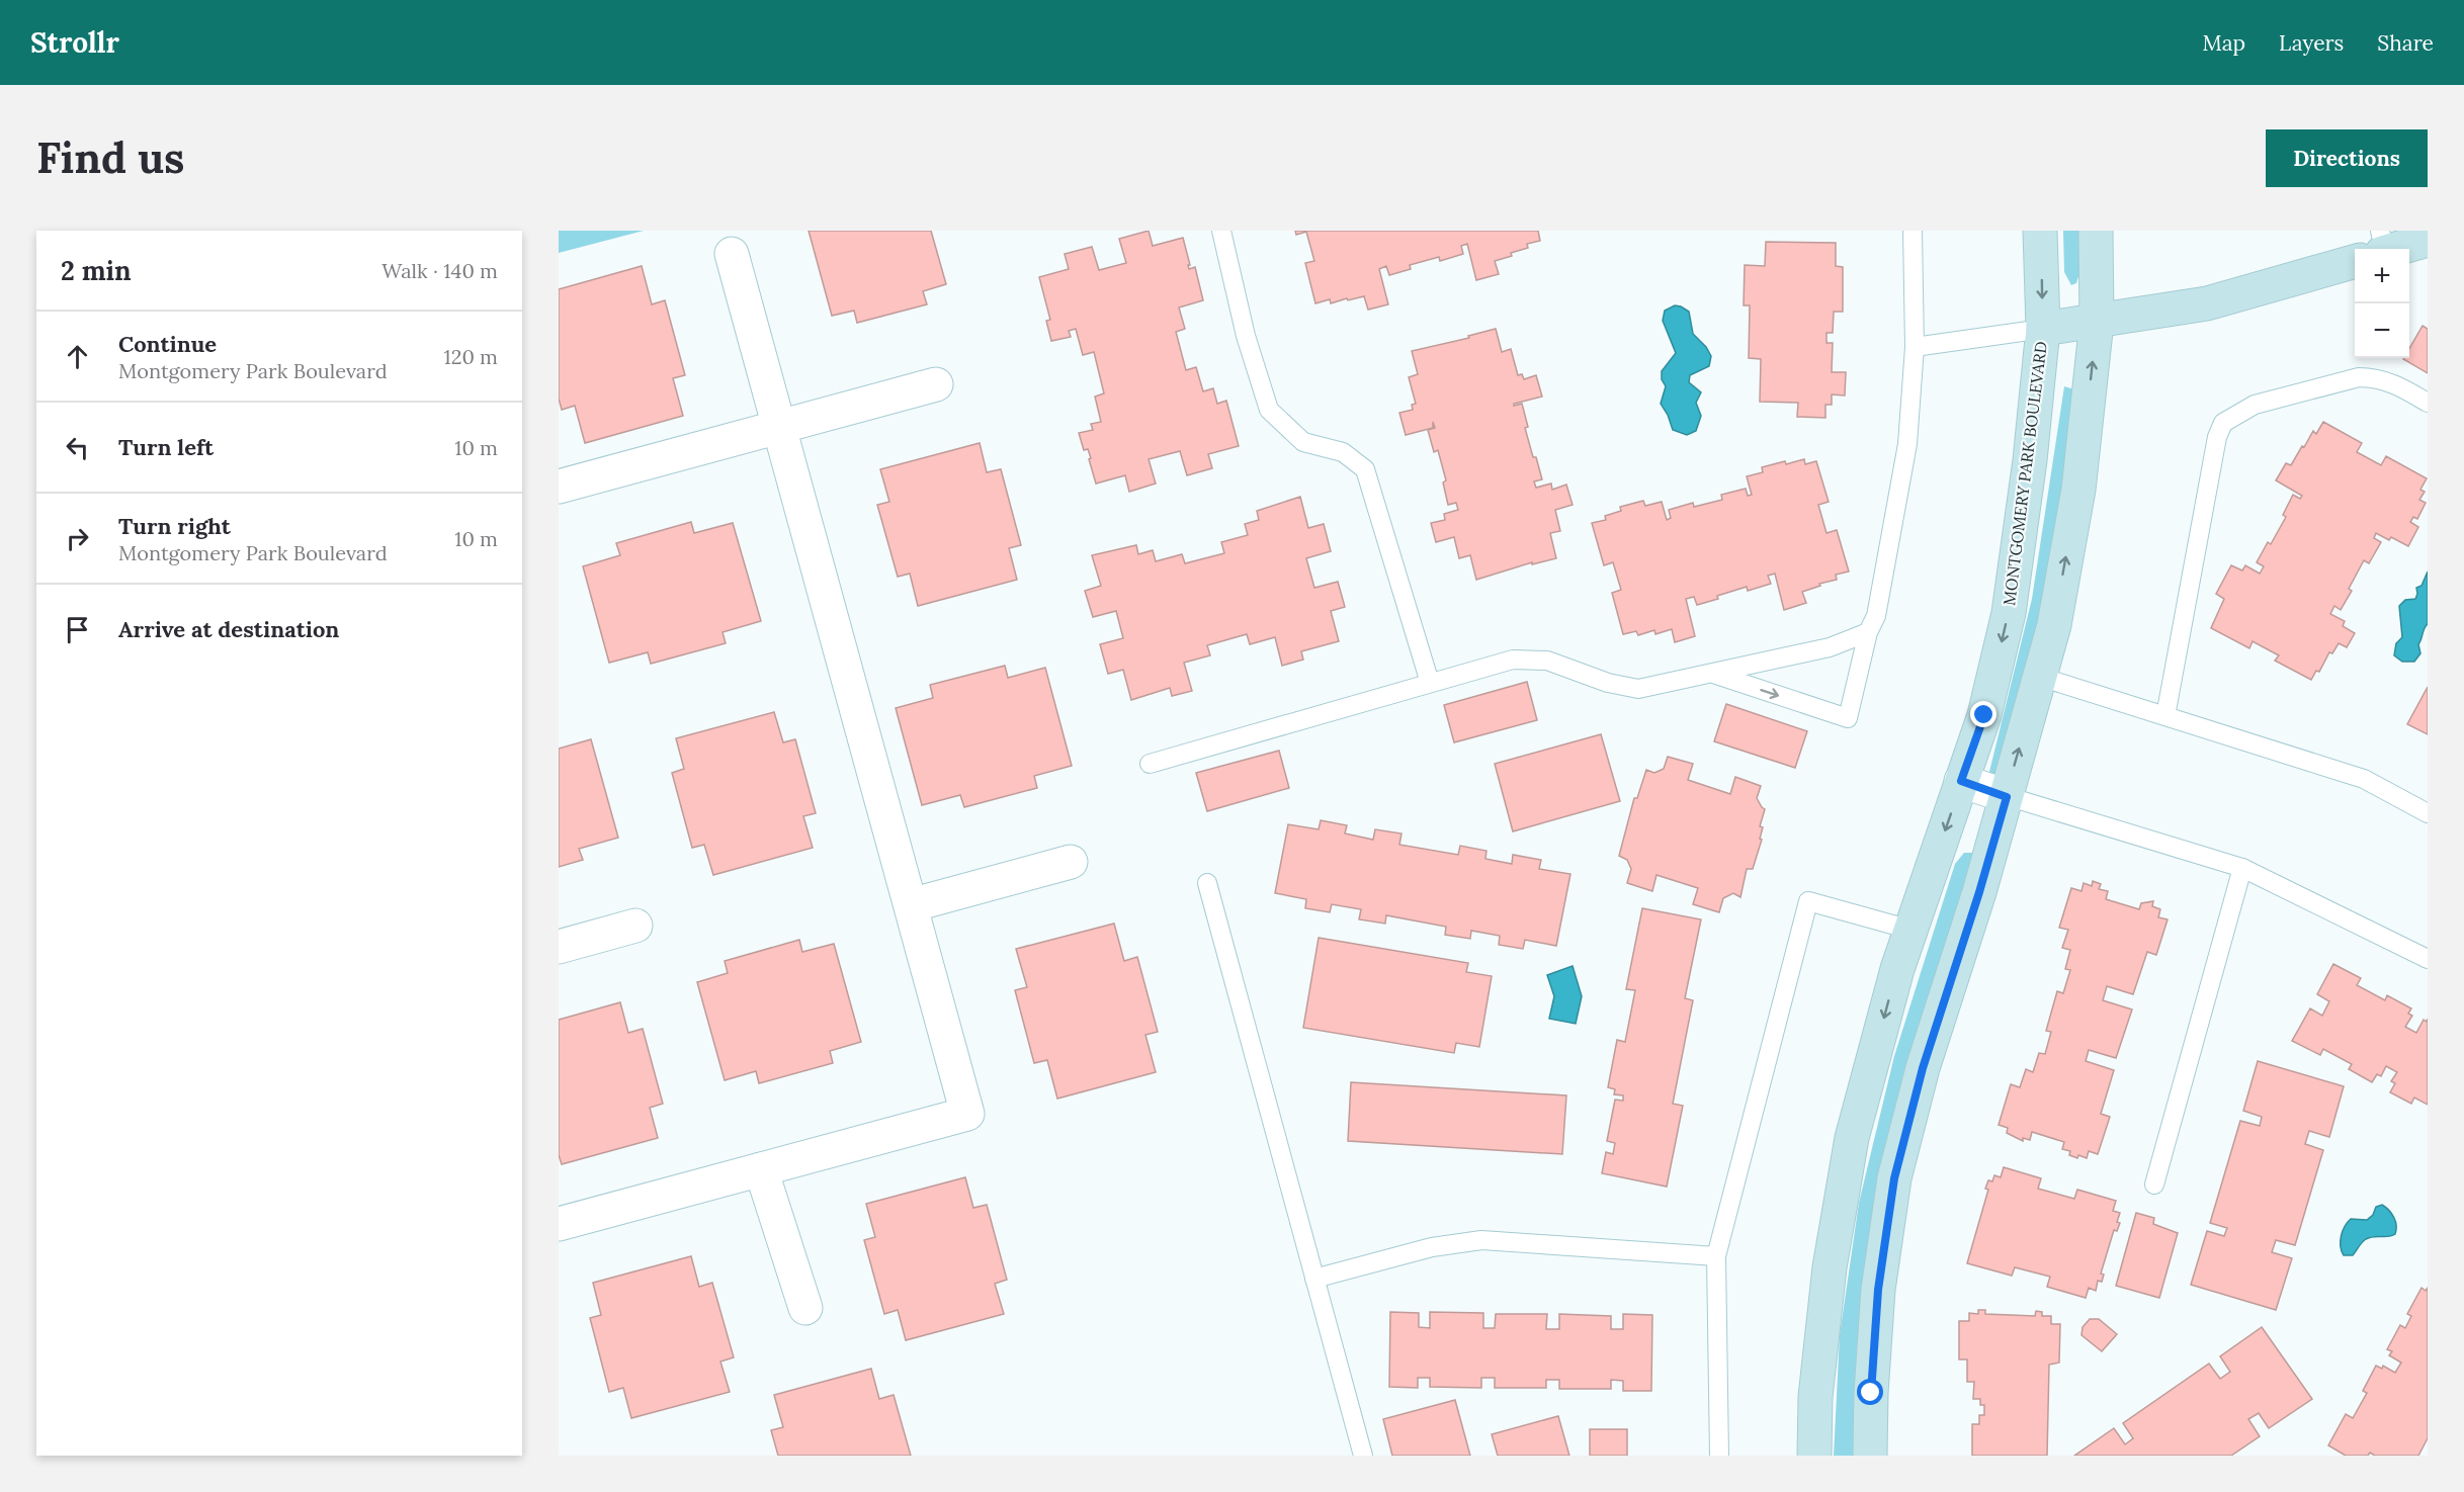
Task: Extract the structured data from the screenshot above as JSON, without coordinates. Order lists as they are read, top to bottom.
{
  "streets": {
    "street": ["MONTGOMERY PARK BOULEVARD"]
  },
  "page": {
    "header": "Strollr",
    "nav": ["Map", "Layers", "Share"],
    "buttons": "Directions",
    "title": "Find us",
    "heading": ["2 min", "Walk · 140 m"],
    "map_buttons": ["+", "−"],
    "list": [
      ["Continue", "Montgomery Park Boulevard", "120 m"],
      ["Turn left", "10 m"],
      ["Turn right", "Montgomery Park Boulevard", "10 m"],
      "Arrive at destination"
    ]
  }
}
